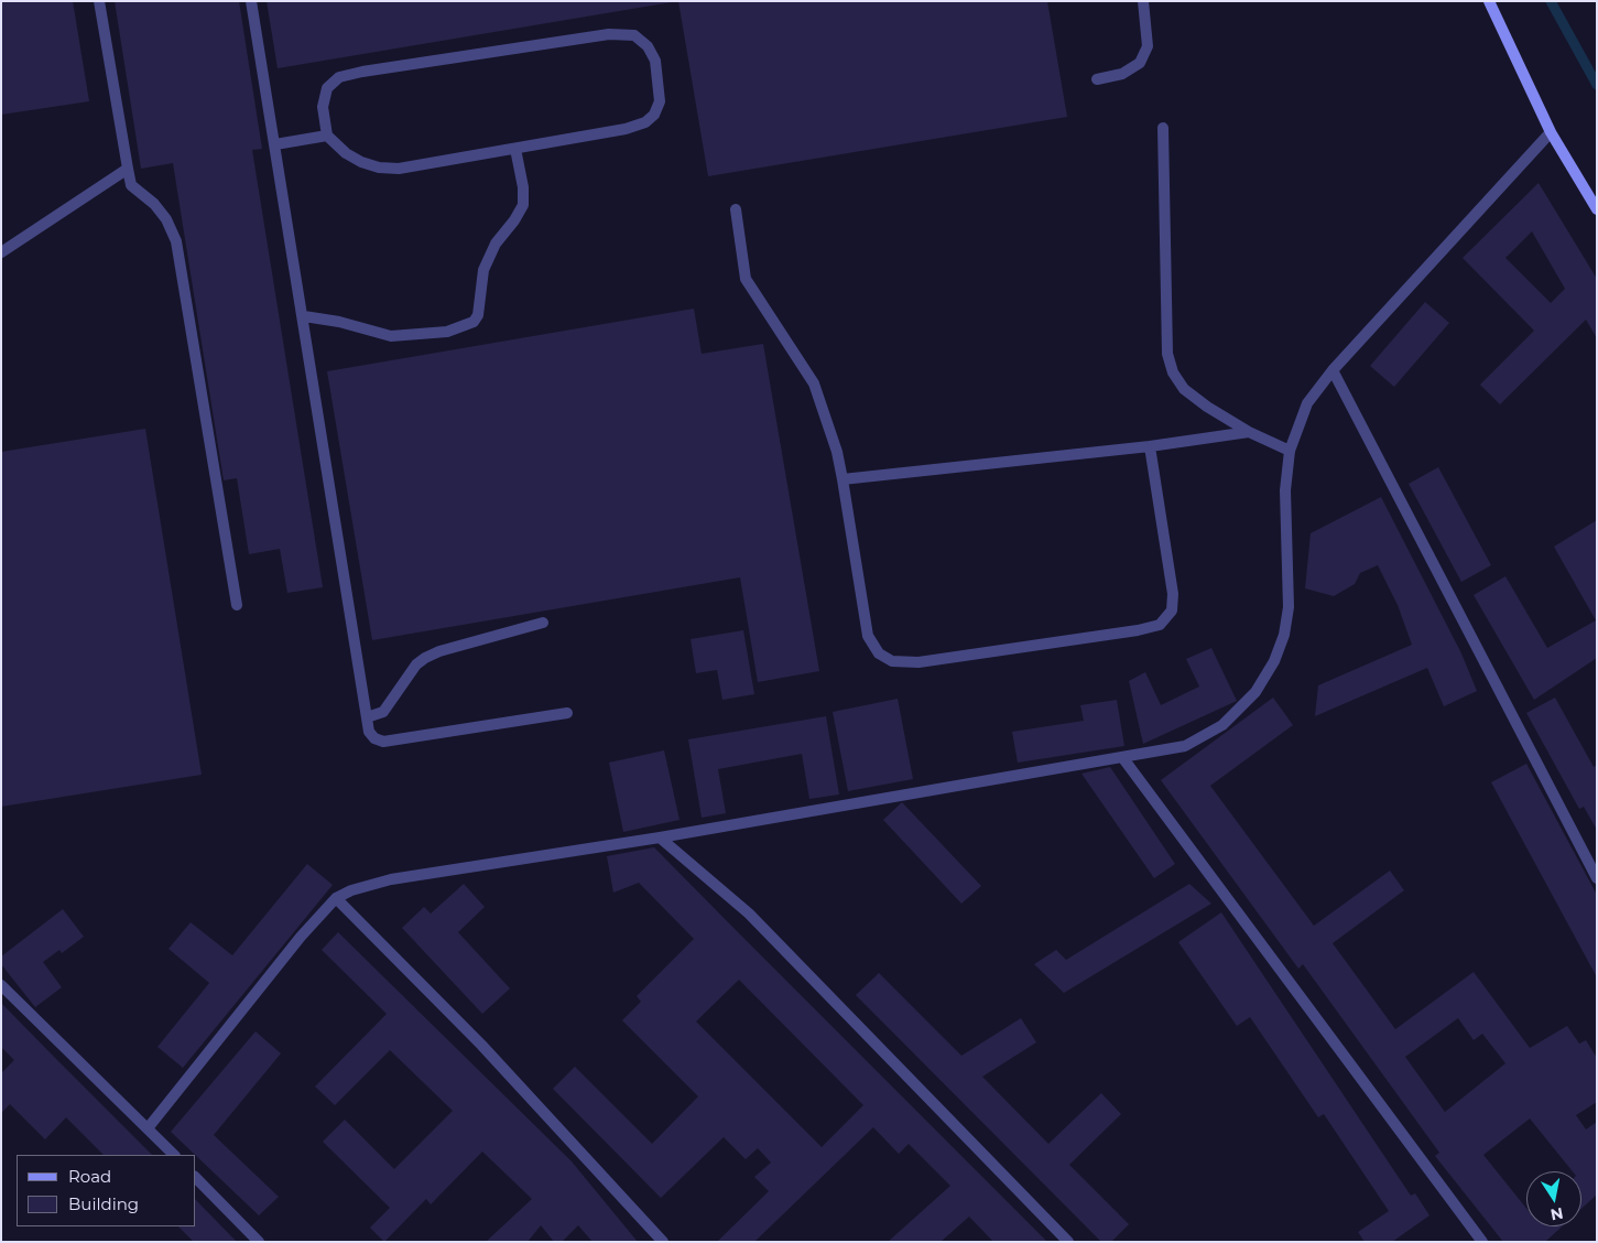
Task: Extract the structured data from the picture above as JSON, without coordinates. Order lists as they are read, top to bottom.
{
  "legend": ["Road", "Building"],
  "north": "bottom"
}
